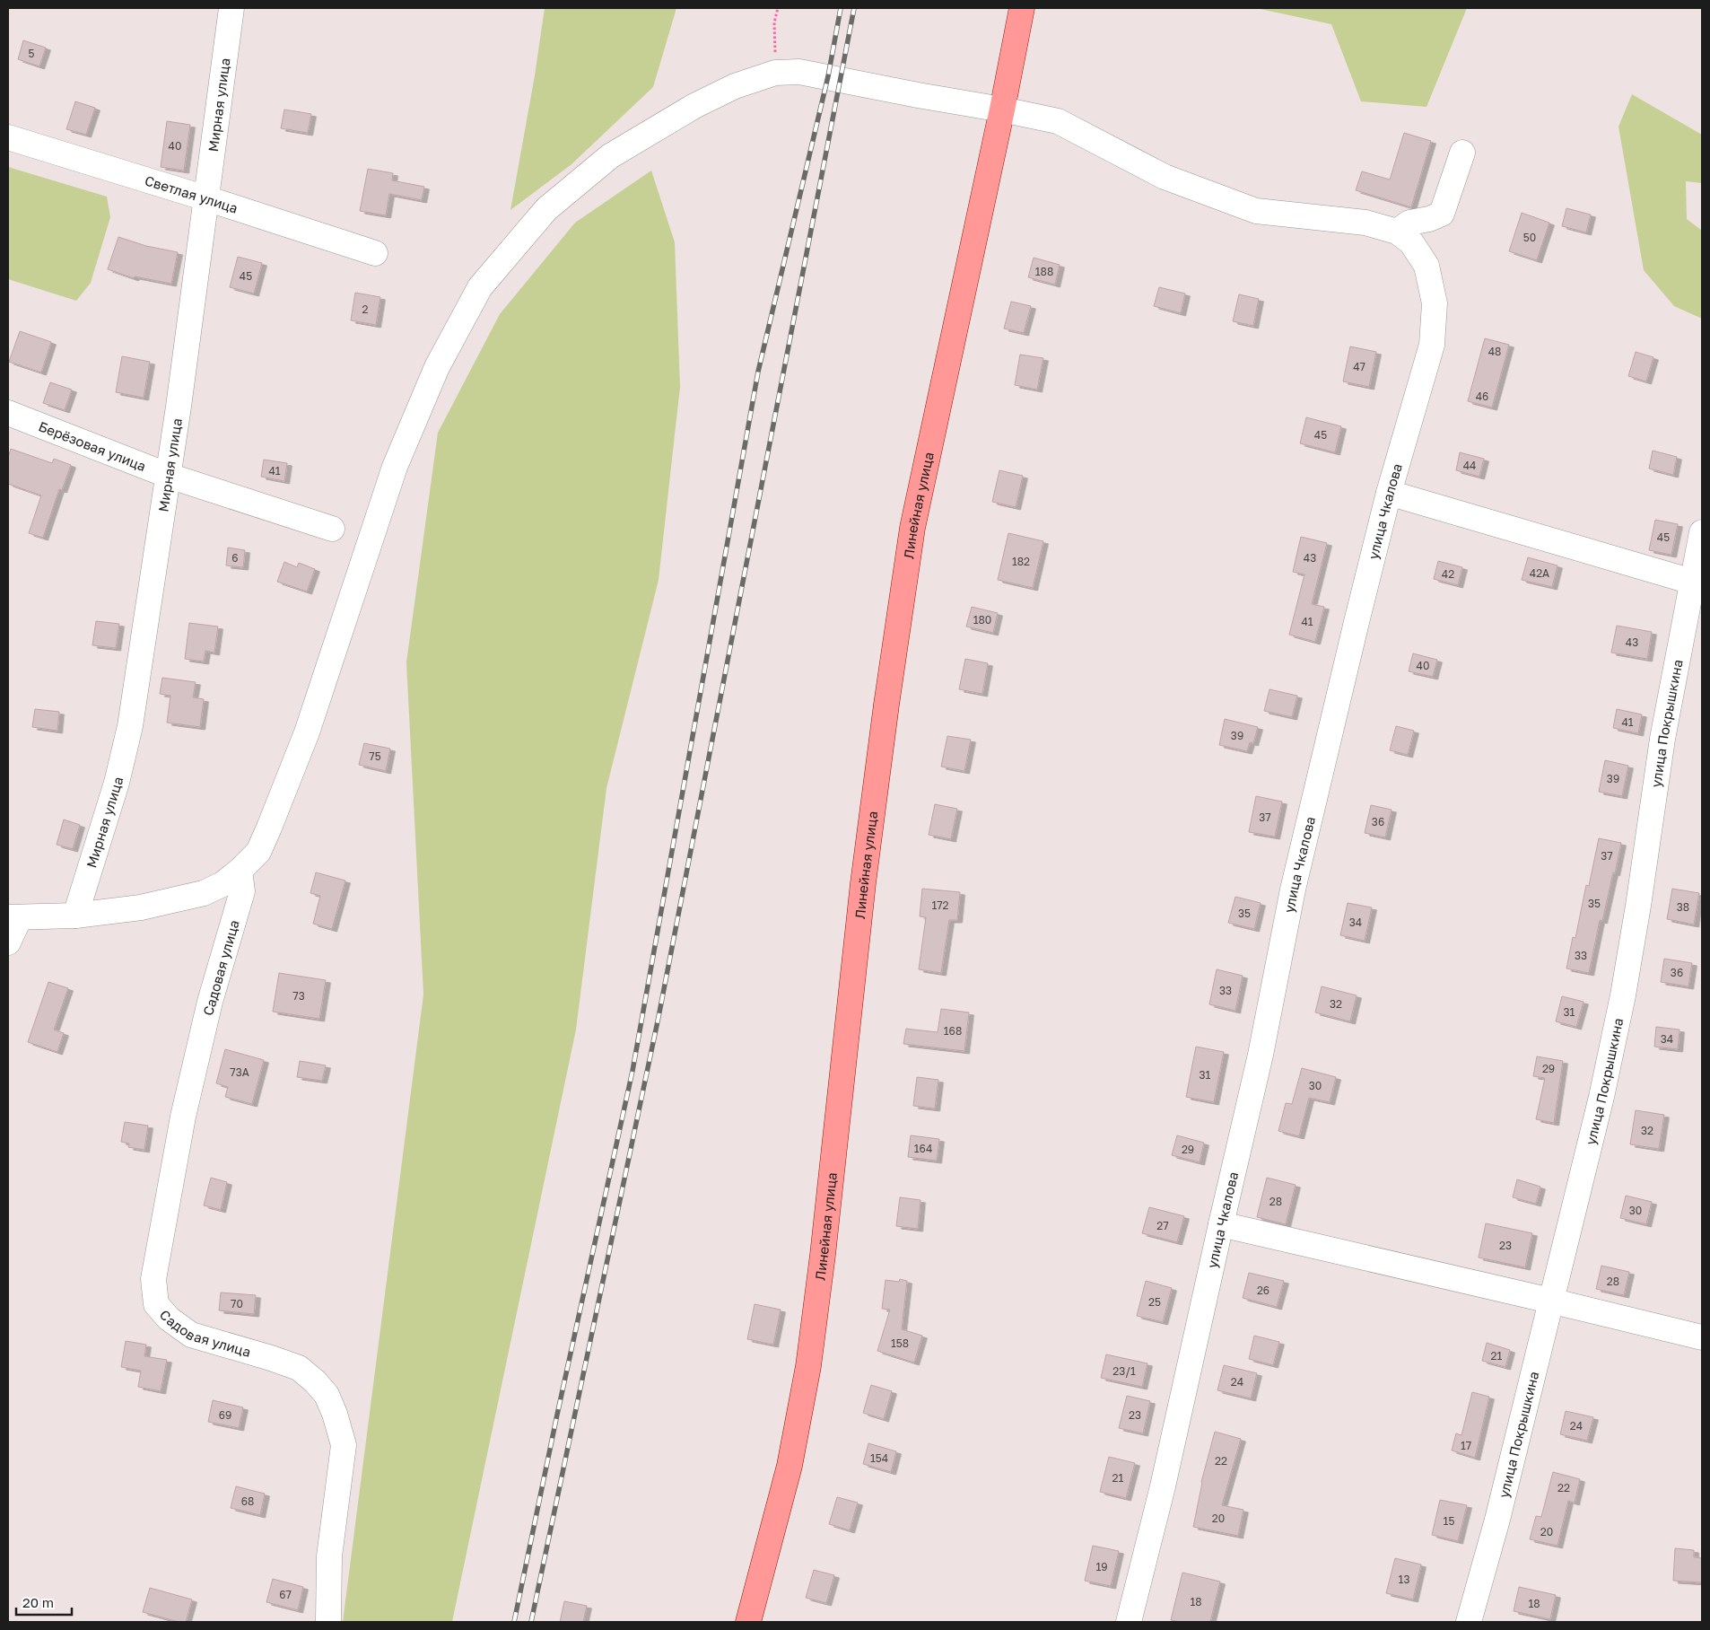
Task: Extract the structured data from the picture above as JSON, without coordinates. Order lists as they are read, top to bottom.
{
  "streets": {
    "main road": ["Линейная улица"],
    "street": [
      "Мирная улица",
      "Светлая улица",
      "Берёзовая улица",
      "улица Чкалова",
      "улица Покрышкина",
      "Садовая улица"
    ]
  },
  "crossings": [
    ["Мирная улица", "Светлая улица"],
    ["Мирная улица", "Берёзовая улица"]
  ],
  "house_numbers": [
    "5",
    "40",
    "50",
    "188",
    "45",
    "2",
    "48",
    "47",
    "46",
    "45",
    "44",
    "41",
    "45",
    "6",
    "43",
    "182",
    "42А",
    "42",
    "180",
    "41",
    "43",
    "40",
    "41",
    "39",
    "75",
    "39",
    "37",
    "36",
    "37",
    "35",
    "172",
    "38",
    "35",
    "34",
    "33",
    "36",
    "33",
    "73",
    "32",
    "31",
    "168",
    "34",
    "29",
    "73А",
    "31",
    "30",
    "32",
    "164",
    "29",
    "28",
    "30",
    "27",
    "23",
    "28",
    "26",
    "25",
    "70",
    "158",
    "21",
    "23/1",
    "24",
    "69",
    "23",
    "24",
    "17",
    "154",
    "22",
    "21",
    "22",
    "68",
    "20",
    "15",
    "20",
    "19",
    "13",
    "67",
    "18",
    "18"
  ],
  "scale_bar": "20 m"
}
